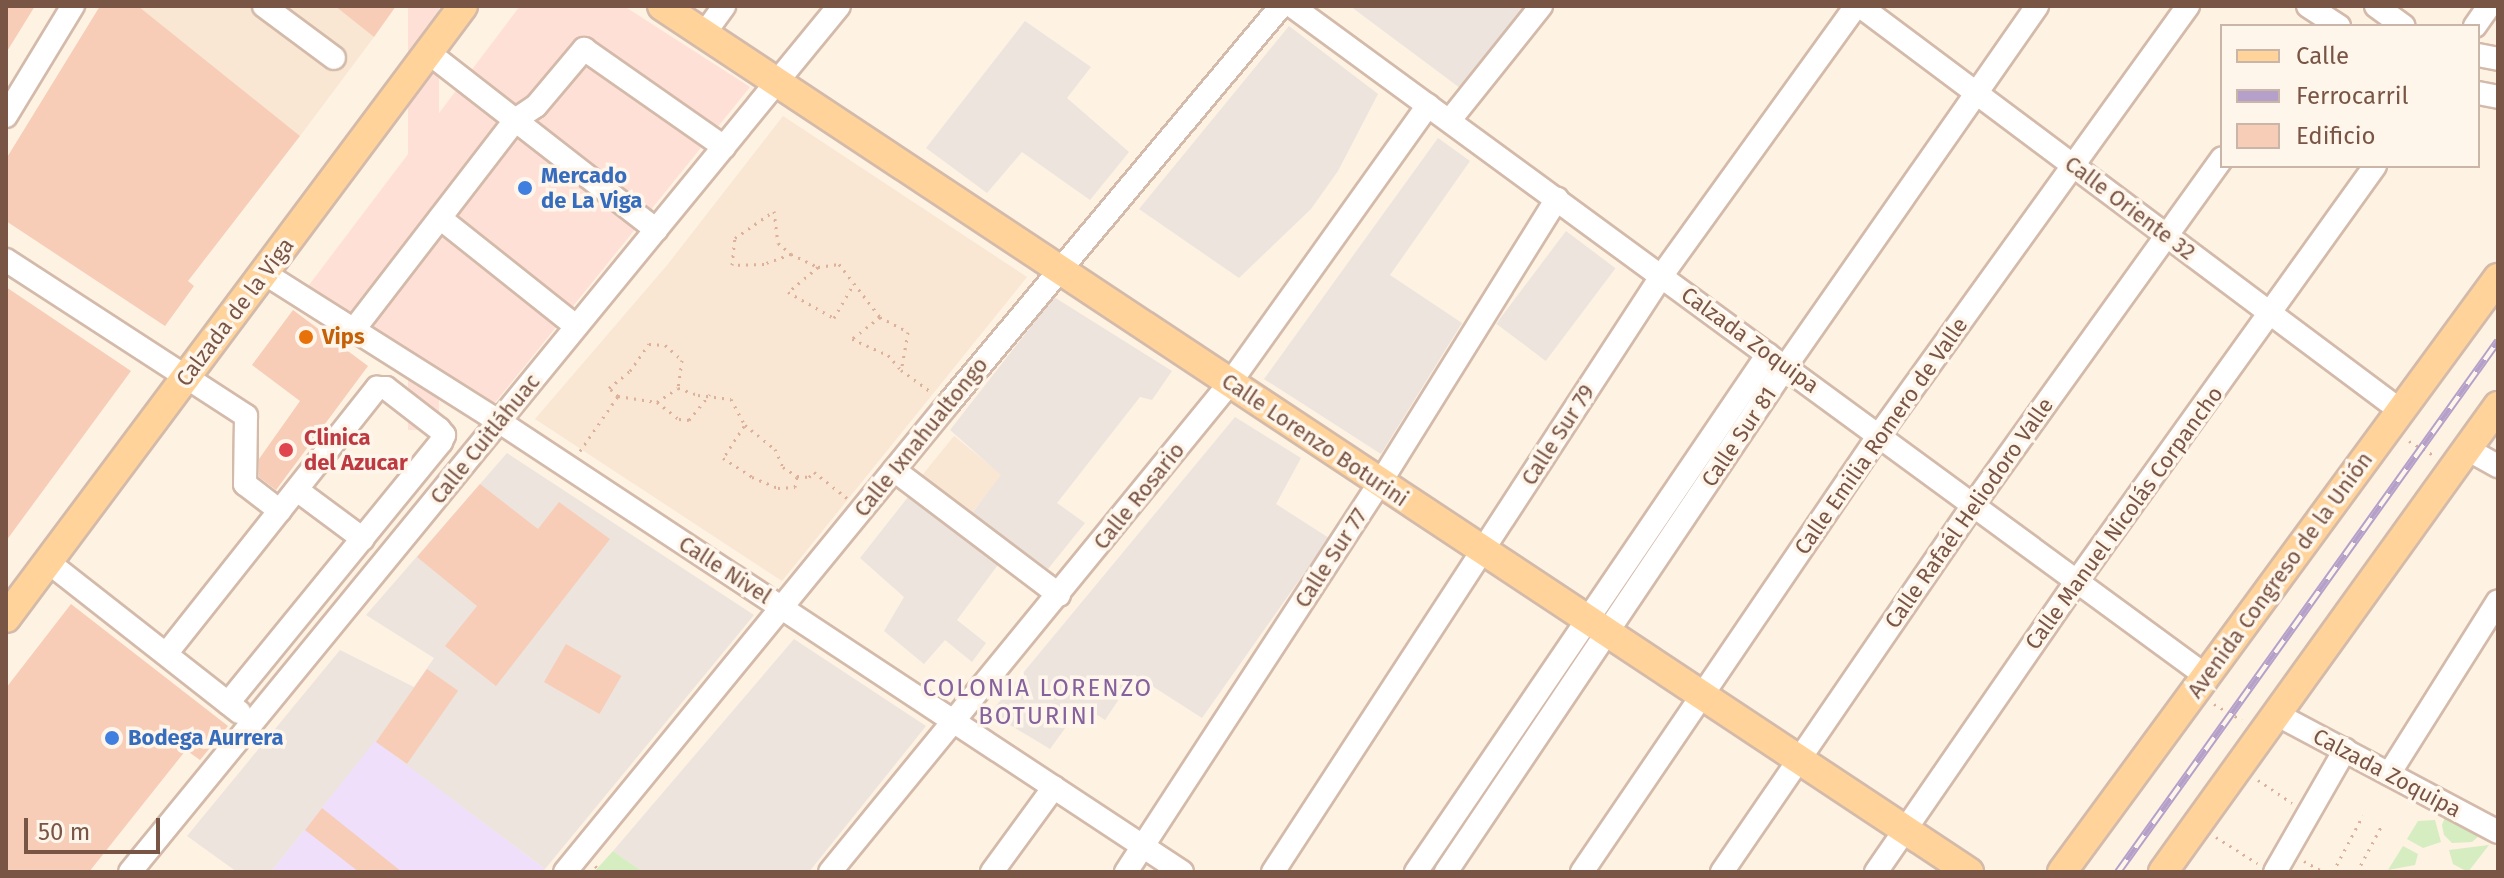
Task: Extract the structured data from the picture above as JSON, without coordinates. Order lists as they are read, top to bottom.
{
  "streets": {
    "main road": ["Calzada de la Viga", "Calle Lorenzo Boturini", "Avenida Congreso de la Unión"],
    "street": [
      "Calle Oriente 32",
      "Calzada Zoquipa",
      "Calle Sur 79",
      "Calle Emilia Romero de Valle",
      "Calle Ixnahualtongo",
      "Calle Sur 81",
      "Calle Cuitláhuac",
      "Calle Rosario",
      "Calle Rafaél Heliodoro Valle",
      "Calle Manuel Nicolás Corpancho",
      "Calle Sur 77",
      "Calle Nivel"
    ]
  },
  "crossings": [
    ["Calle Oriente 32", "Calle Sur 79"],
    ["Calle Oriente 32", "Calle Emilia Romero de Valle"],
    ["Calle Oriente 32", "Calle Sur 81"],
    ["Calle Oriente 32", "Calle Rafaél Heliodoro Valle"],
    ["Calle Oriente 32", "Calle Manuel Nicolás Corpancho"],
    ["Calle Oriente 32", "Avenida Congreso de la Unión"],
    ["Calzada de la Viga", "Calle Nivel"],
    ["Calzada Zoquipa", "Calle Sur 79"],
    ["Calzada Zoquipa", "Calle Emilia Romero de Valle"],
    ["Calzada Zoquipa", "Calle Sur 81"],
    ["Calzada Zoquipa", "Calle Rosario"],
    ["Calzada Zoquipa", "Calle Rafaél Heliodoro Valle"],
    ["Calzada Zoquipa", "Calle Manuel Nicolás Corpancho"],
    ["Calzada Zoquipa", "Calle Sur 77"],
    ["Calzada Zoquipa", "Avenida Congreso de la Unión"],
    ["Calle Sur 79", "Calle Lorenzo Boturini"],
    ["Calle Emilia Romero de Valle", "Calle Lorenzo Boturini"],
    ["Calle Ixnahualtongo", "Calle Lorenzo Boturini"],
    ["Calle Ixnahualtongo", "Calle Nivel"],
    ["Calle Sur 81", "Calle Lorenzo Boturini"],
    ["Calle Cuitláhuac", "Calle Lorenzo Boturini"],
    ["Calle Cuitláhuac", "Calle Nivel"],
    ["Calle Lorenzo Boturini", "Calle Rosario"],
    ["Calle Lorenzo Boturini", "Calle Rafaél Heliodoro Valle"],
    ["Calle Lorenzo Boturini", "Calle Manuel Nicolás Corpancho"],
    ["Calle Lorenzo Boturini", "Calle Sur 77"],
    ["Calle Rosario", "Calle Nivel"],
    ["Calle Sur 77", "Calle Nivel"]
  ],
  "districts": ["COLONIA LORENZO BOTURINI"],
  "places": [
    "Mercado de La Viga",
    "Vips",
    "Clinica del Azucar",
    "Bodega Aurrera"
  ],
  "legend": ["Calle", "Ferrocarril", "Edificio"],
  "scale_bar": "50 m"
}
